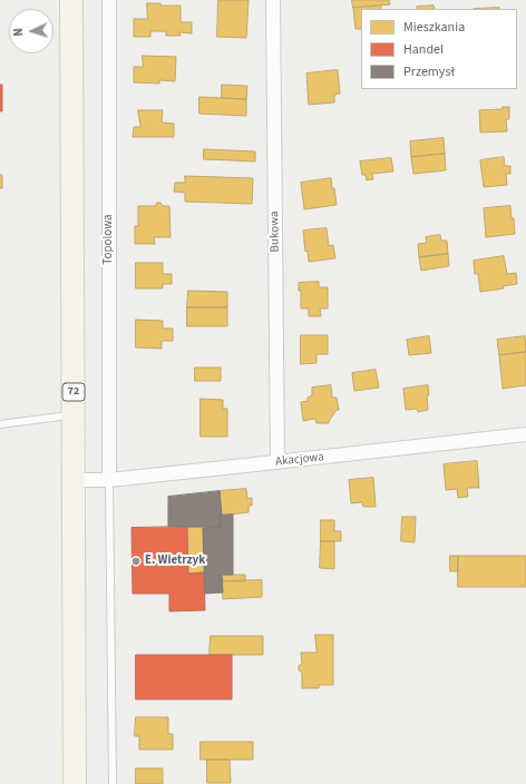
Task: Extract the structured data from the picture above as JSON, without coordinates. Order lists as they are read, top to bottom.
{
  "streets": {
    "main road": ["72"],
    "street": ["Bukowa", "Topolowa", "Akacjowa"]
  },
  "crossings": [
    ["Bukowa", "Akacjowa"],
    ["Topolowa", "Akacjowa"],
    ["72", "Akacjowa"]
  ],
  "places": ["E. Wietrzyk"],
  "legend": ["Mieszkania", "Handel", "Przemysł"],
  "north": "left"
}
